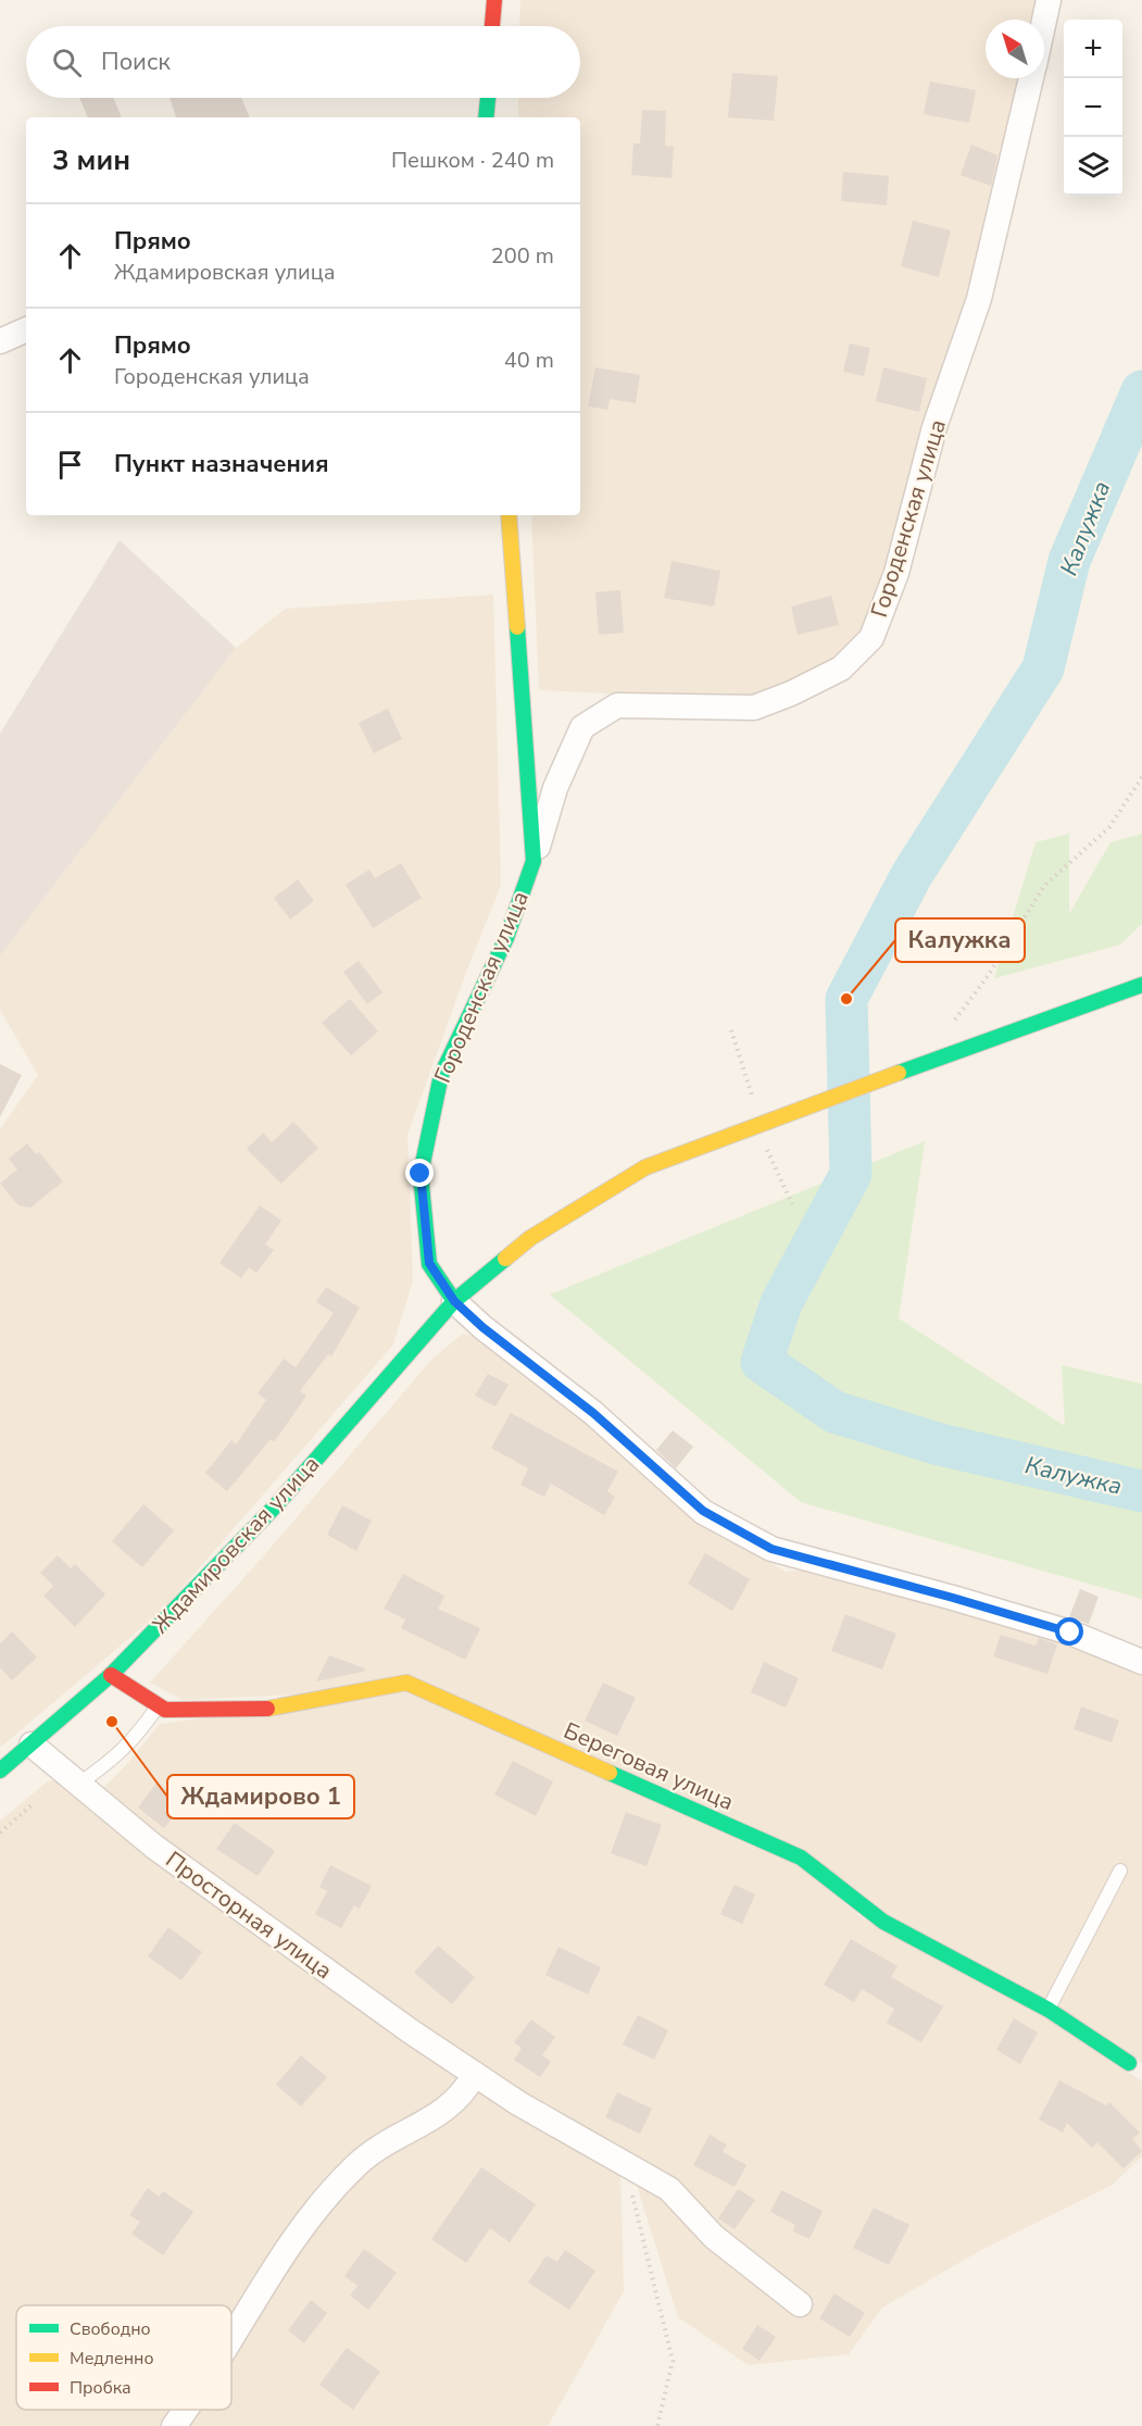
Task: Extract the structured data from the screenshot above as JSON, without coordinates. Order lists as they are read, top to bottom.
{
  "streets": {
    "street": [
      "Городенская улица",
      "Ждамировская улица",
      "Береговая улица",
      "Просторная улица"
    ]
  },
  "crossings": [
    ["Городенская улица", "Ждамировская улица"],
    ["Ждамировская улица", "Береговая улица"],
    ["Ждамировская улица", "Просторная улица"]
  ],
  "water": ["Калужка"],
  "places": ["Калужка", "Ждамирово 1"],
  "legend": ["Свободно", "Медленно", "Пробка"],
  "north": "top left",
  "page": {
    "map_buttons": ["+", "−"],
    "search": "Поиск",
    "heading": ["3 мин", "Пешком · 240 m"],
    "list": [
      ["Прямо", "Ждамировская улица", "200 m"],
      ["Прямо", "Городенская улица", "40 m"],
      "Пункт назначения"
    ]
  }
}
